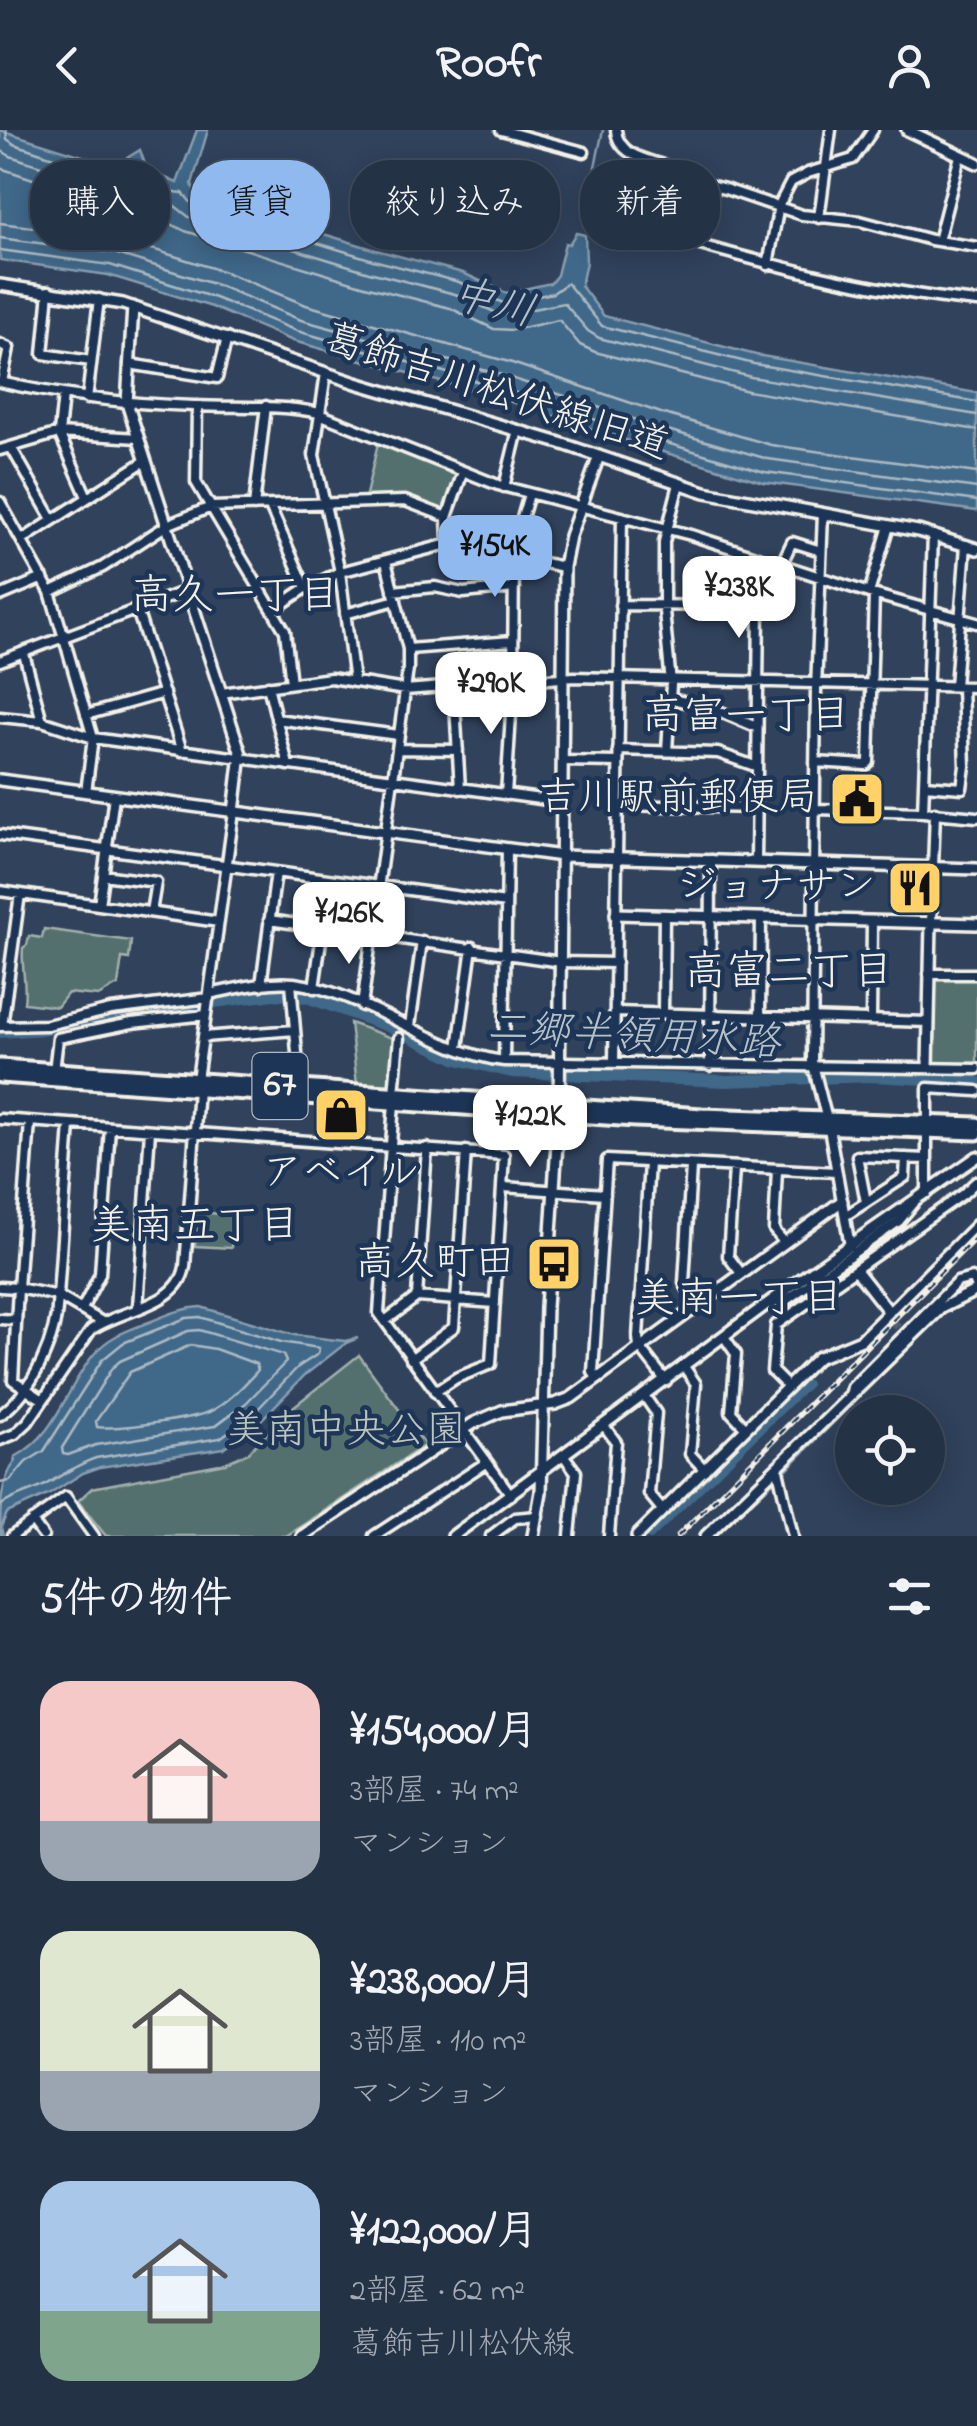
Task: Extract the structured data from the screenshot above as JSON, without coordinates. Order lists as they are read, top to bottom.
{
  "streets": {
    "main road": ["67"],
    "street": ["葛飾吉川松伏線旧道"]
  },
  "districts": [
    "高久一丁目",
    "高富一丁目",
    "高富二丁目",
    "美南五丁目",
    "美南一丁目"
  ],
  "water": ["中川", "二郷半領用水路"],
  "parks": ["美南中央公園"],
  "places": {
    "public building": ["吉川駅前郵便局"],
    "restaurant": ["ジョナサン"],
    "shop": ["アベイル"],
    "bus stop": ["高久町田"]
  },
  "page": {
    "header": "Roofr",
    "chip": [
      "購入",
      "賃貸",
      "絞り込み",
      "新着"
    ],
    "price": [
      "¥154K",
      "¥238K",
      "¥290K",
      "¥126K",
      "¥122K"
    ],
    "heading": "5件の物件",
    "list": [
      {
        "name": "¥154,000/月",
        "note": "3部屋 · 74 m² · マンション"
      },
      {
        "name": "¥238,000/月",
        "note": "3部屋 · 110 m² · マンション"
      },
      {
        "name": "¥122,000/月",
        "note": "2部屋 · 62 m² · 葛飾吉川松伏線"
      }
    ]
  }
}
